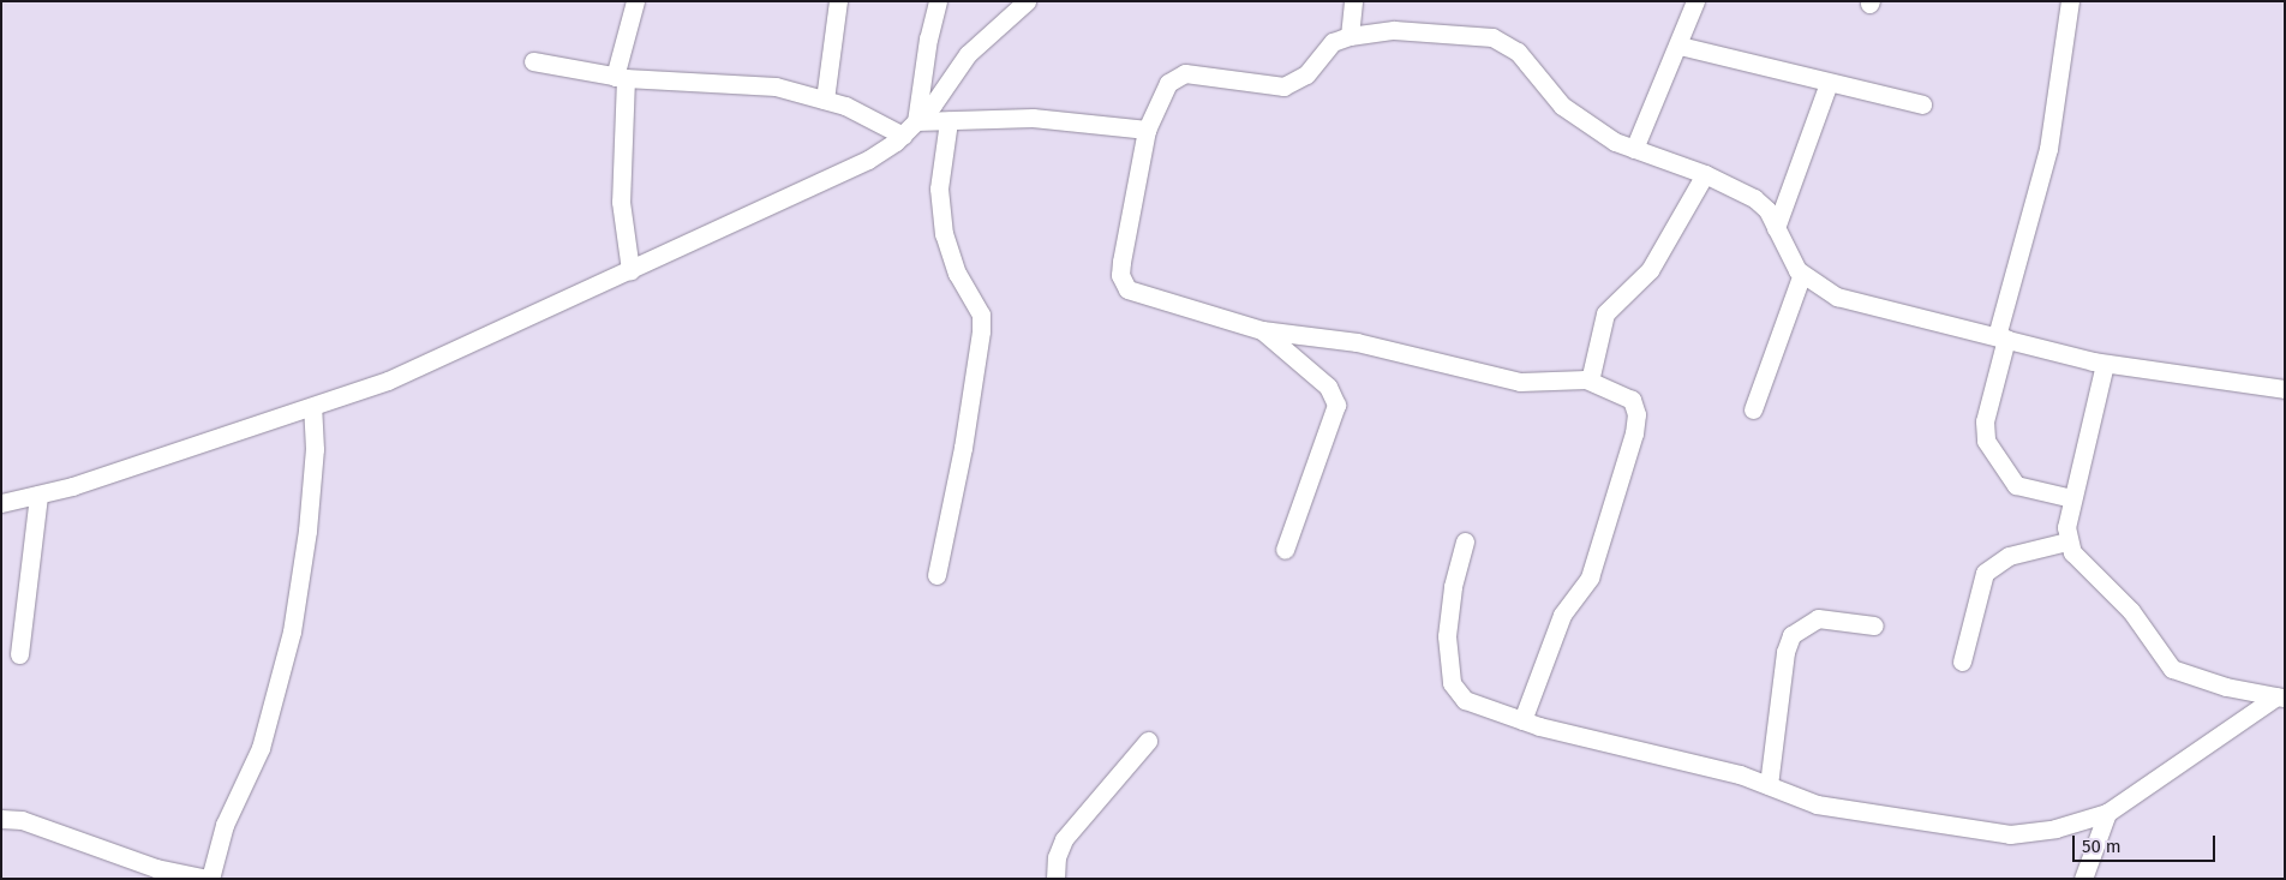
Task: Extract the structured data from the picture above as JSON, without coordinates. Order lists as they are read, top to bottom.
{
  "scale_bar": "50 m"
}
